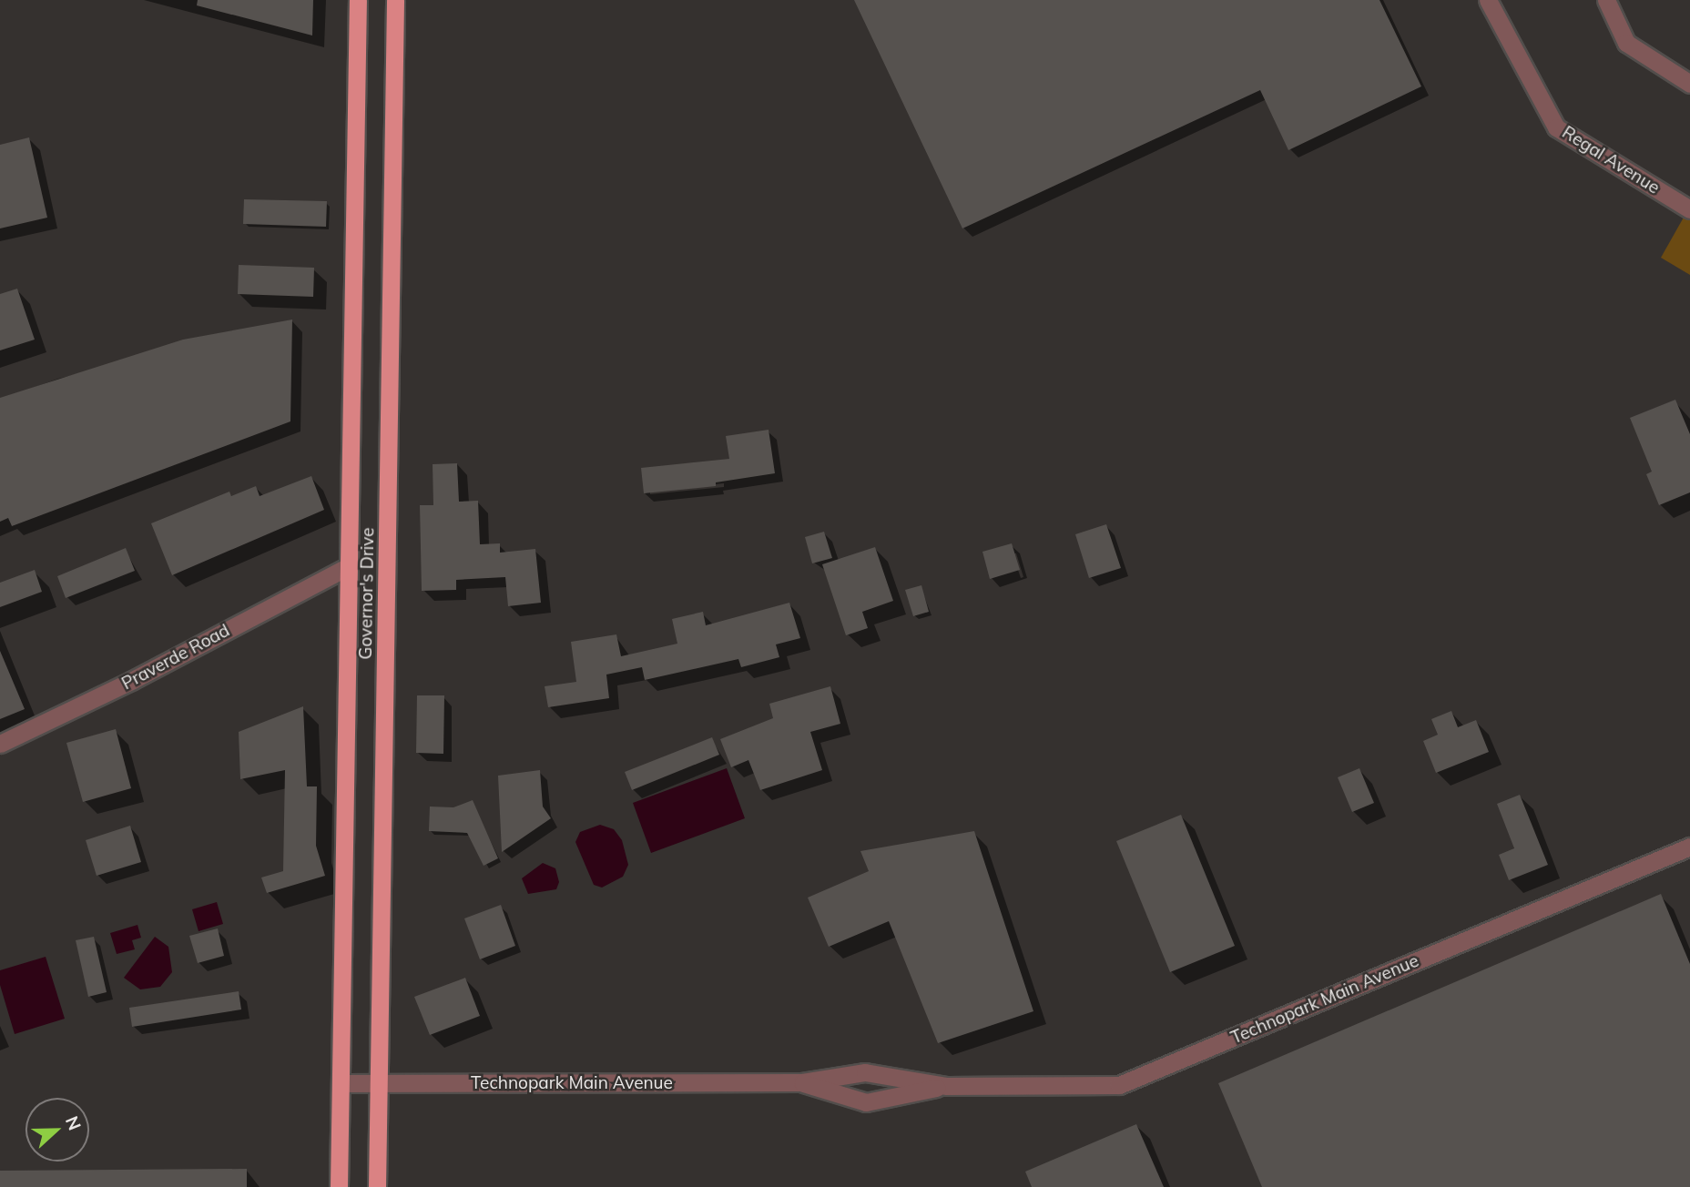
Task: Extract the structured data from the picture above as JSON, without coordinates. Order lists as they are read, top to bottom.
{
  "streets": {
    "highway": ["Governor's Drive"],
    "street": ["Regal Avenue", "Praverde Road", "Technopark Main Avenue"]
  },
  "crossings": [
    ["Governor's Drive", "Praverde Road"],
    ["Governor's Drive", "Technopark Main Avenue"]
  ],
  "north": "right"
}
